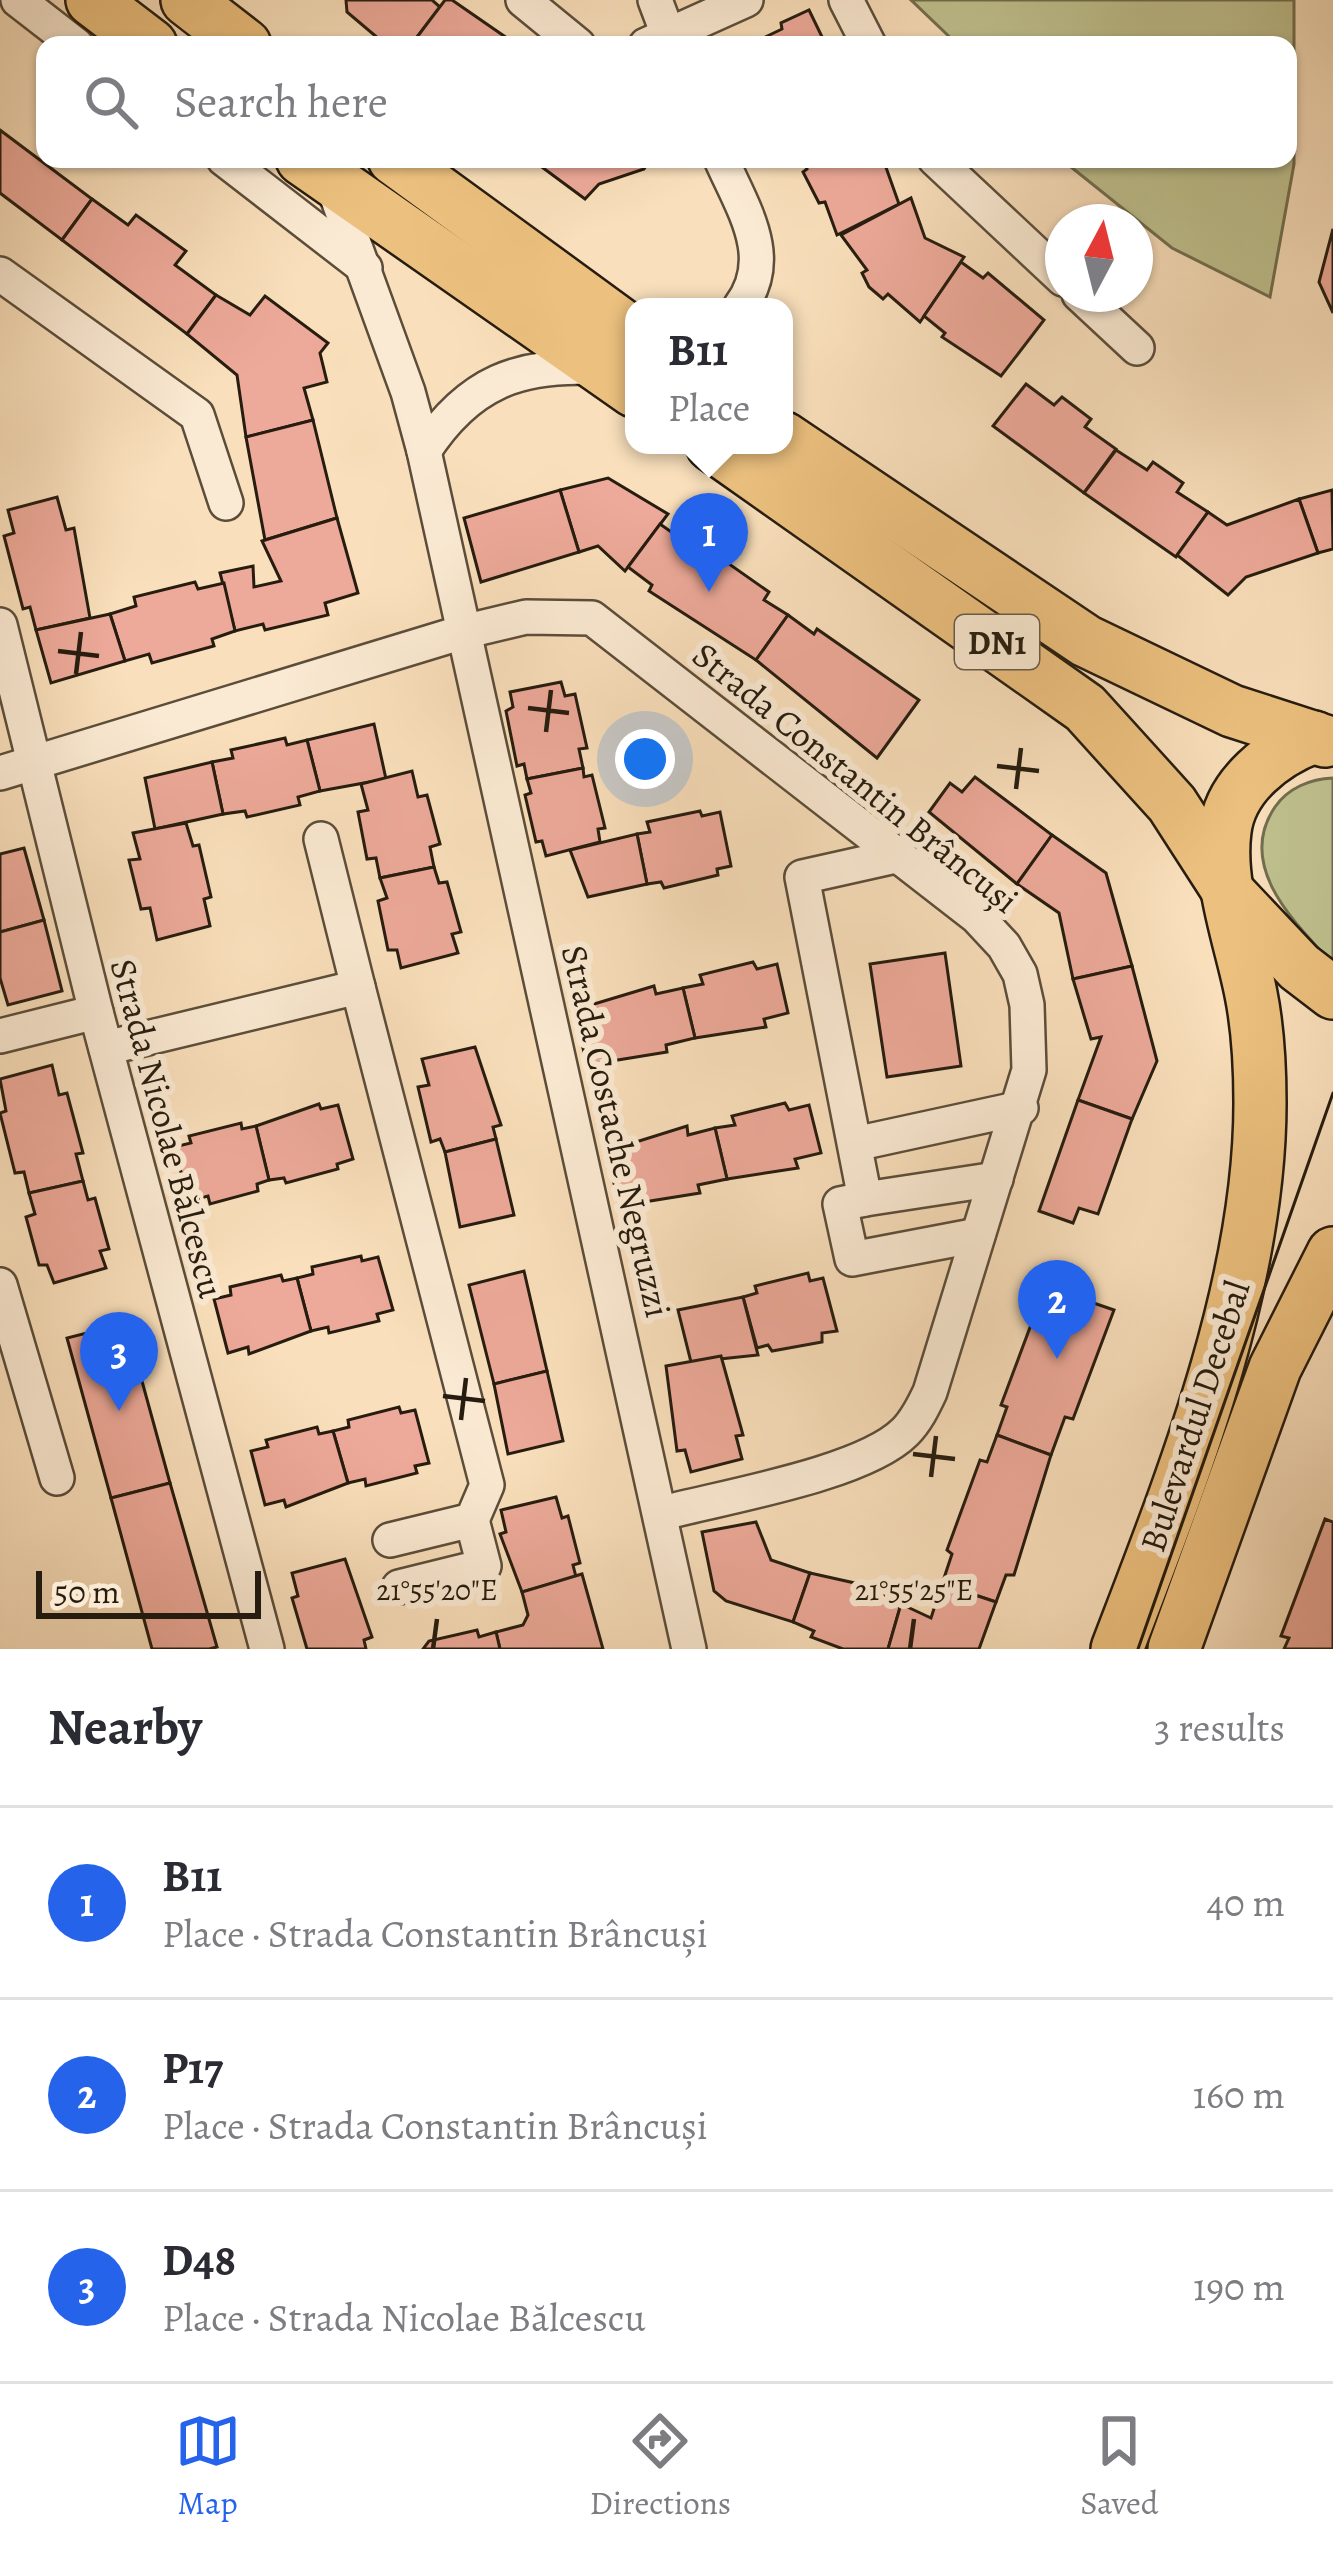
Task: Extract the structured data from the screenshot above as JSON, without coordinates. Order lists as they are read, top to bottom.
{
  "streets": {
    "main road": ["DN1", "Bulevardul Decebal"],
    "street": ["Strada Constantin Brâncuși", "Strada Nicolae Bălcescu", "Strada Costache Negruzzi"]
  },
  "crossings": [
    ["DN1", "Bulevardul Decebal"],
    ["Strada Constantin Brâncuși", "Strada Nicolae Bălcescu"],
    ["Strada Constantin Brâncuși", "Strada Costache Negruzzi"]
  ],
  "scale_bar": "50 m",
  "north": "top",
  "page": {
    "search": "Search here",
    "popup": ["B11", "Place"],
    "pins": ["1", "2", "3"],
    "scale": "50 m",
    "heading": ["Nearby", "3 results"],
    "list": [
      {
        "mark": "1",
        "name": "B11",
        "note": "Place · Strada Constantin Brâncuși",
        "value": "40 m"
      },
      {
        "mark": "2",
        "name": "P17",
        "note": "Place · Strada Constantin Brâncuși",
        "value": "160 m"
      },
      {
        "mark": "3",
        "name": "D48",
        "note": "Place · Strada Nicolae Bălcescu",
        "value": "190 m"
      }
    ],
    "nav": ["Map", "Directions", "Saved"]
  },
  "coordinates": ["21°55'20\"E", "21°55'25\"E"]
}
